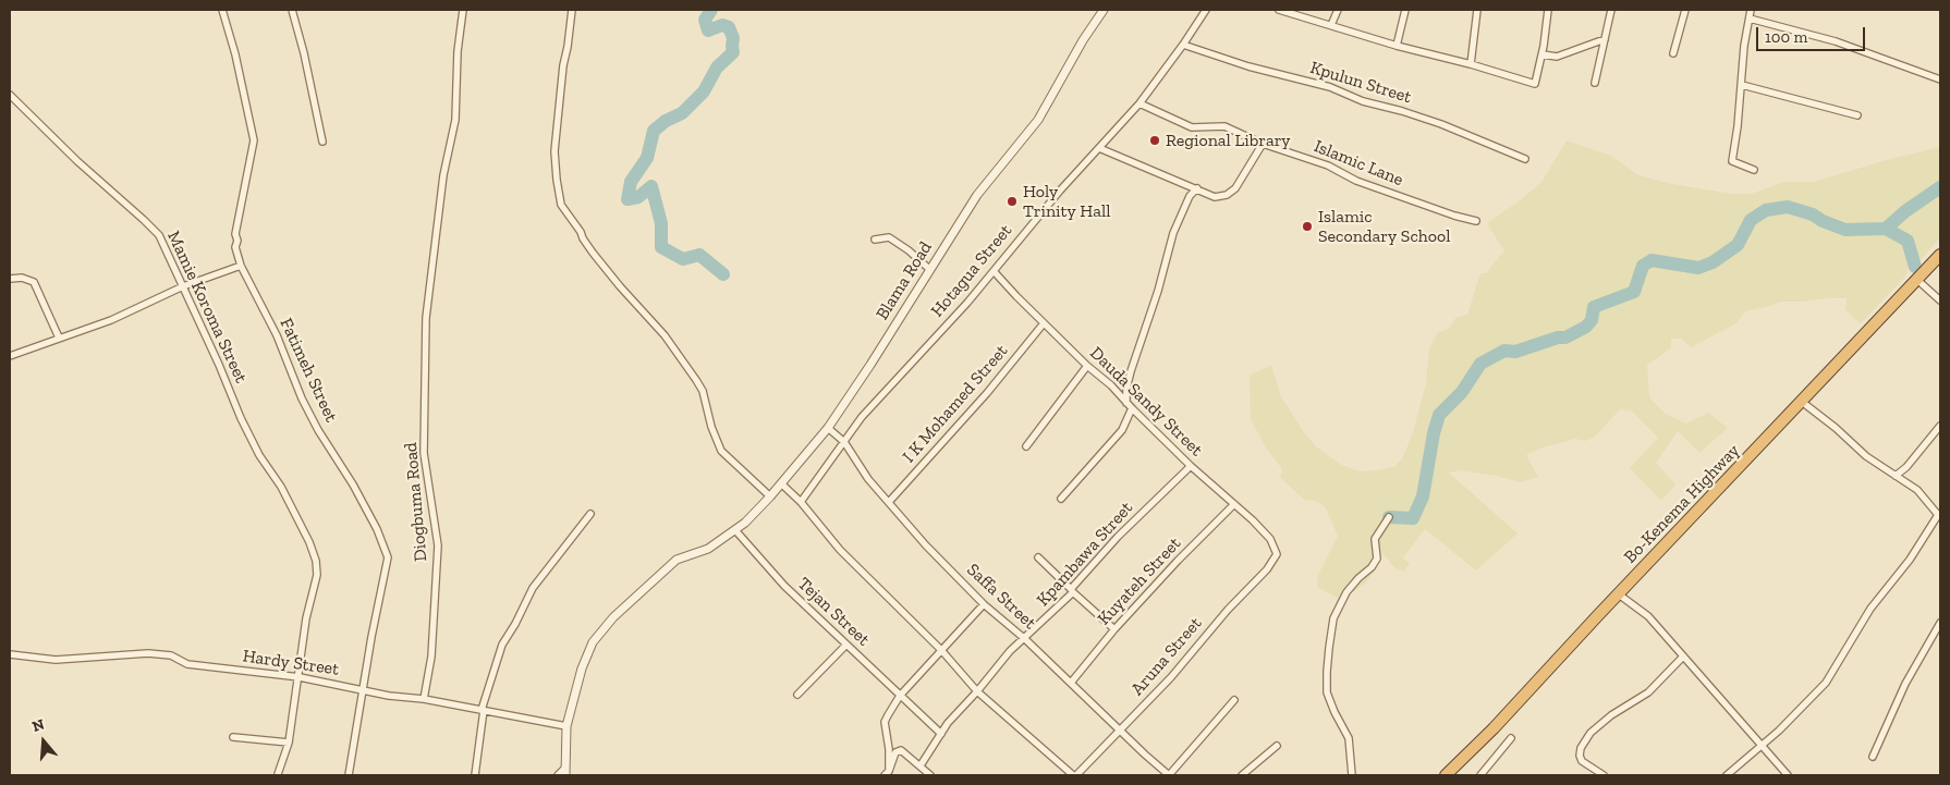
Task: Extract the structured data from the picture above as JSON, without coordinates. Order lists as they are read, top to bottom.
{
  "streets": {
    "highway": ["Bo-Kenema Highway"],
    "street": [
      "Kpulun Street",
      "Islamic Lane",
      "Hotagua Street",
      "Blama Road",
      "Mamie Koroma Street",
      "Fatimeh Street",
      "Dauda Sandy Street",
      "I K Mohamed Street",
      "Diogbuma Road",
      "Kpambawa Street",
      "Kuyateh Street",
      "Saffa Street",
      "Tejan Street",
      "Aruna Street",
      "Hardy Street"
    ]
  },
  "crossings": [
    ["Kpulun Street", "Hotagua Street"],
    ["Islamic Lane", "Hotagua Street"],
    ["Hotagua Street", "Dauda Sandy Street"],
    ["Hotagua Street", "Saffa Street"],
    ["Blama Road", "Saffa Street"],
    ["Blama Road", "Tejan Street"],
    ["Blama Road", "Hardy Street"],
    ["Mamie Koroma Street", "Hardy Street"],
    ["Fatimeh Street", "Hardy Street"],
    ["Dauda Sandy Street", "I K Mohamed Street"],
    ["Dauda Sandy Street", "Kpambawa Street"],
    ["Dauda Sandy Street", "Kuyateh Street"],
    ["Dauda Sandy Street", "Aruna Street"],
    ["I K Mohamed Street", "Saffa Street"],
    ["Diogbuma Road", "Hardy Street"],
    ["Kpambawa Street", "Saffa Street"],
    ["Kpambawa Street", "Tejan Street"],
    ["Kuyateh Street", "Saffa Street"],
    ["Saffa Street", "Aruna Street"]
  ],
  "places": ["Regional Library", "Holy Trinity Hall", "Islamic Secondary School"],
  "scale_bar": "100 m",
  "north": "top"
}
